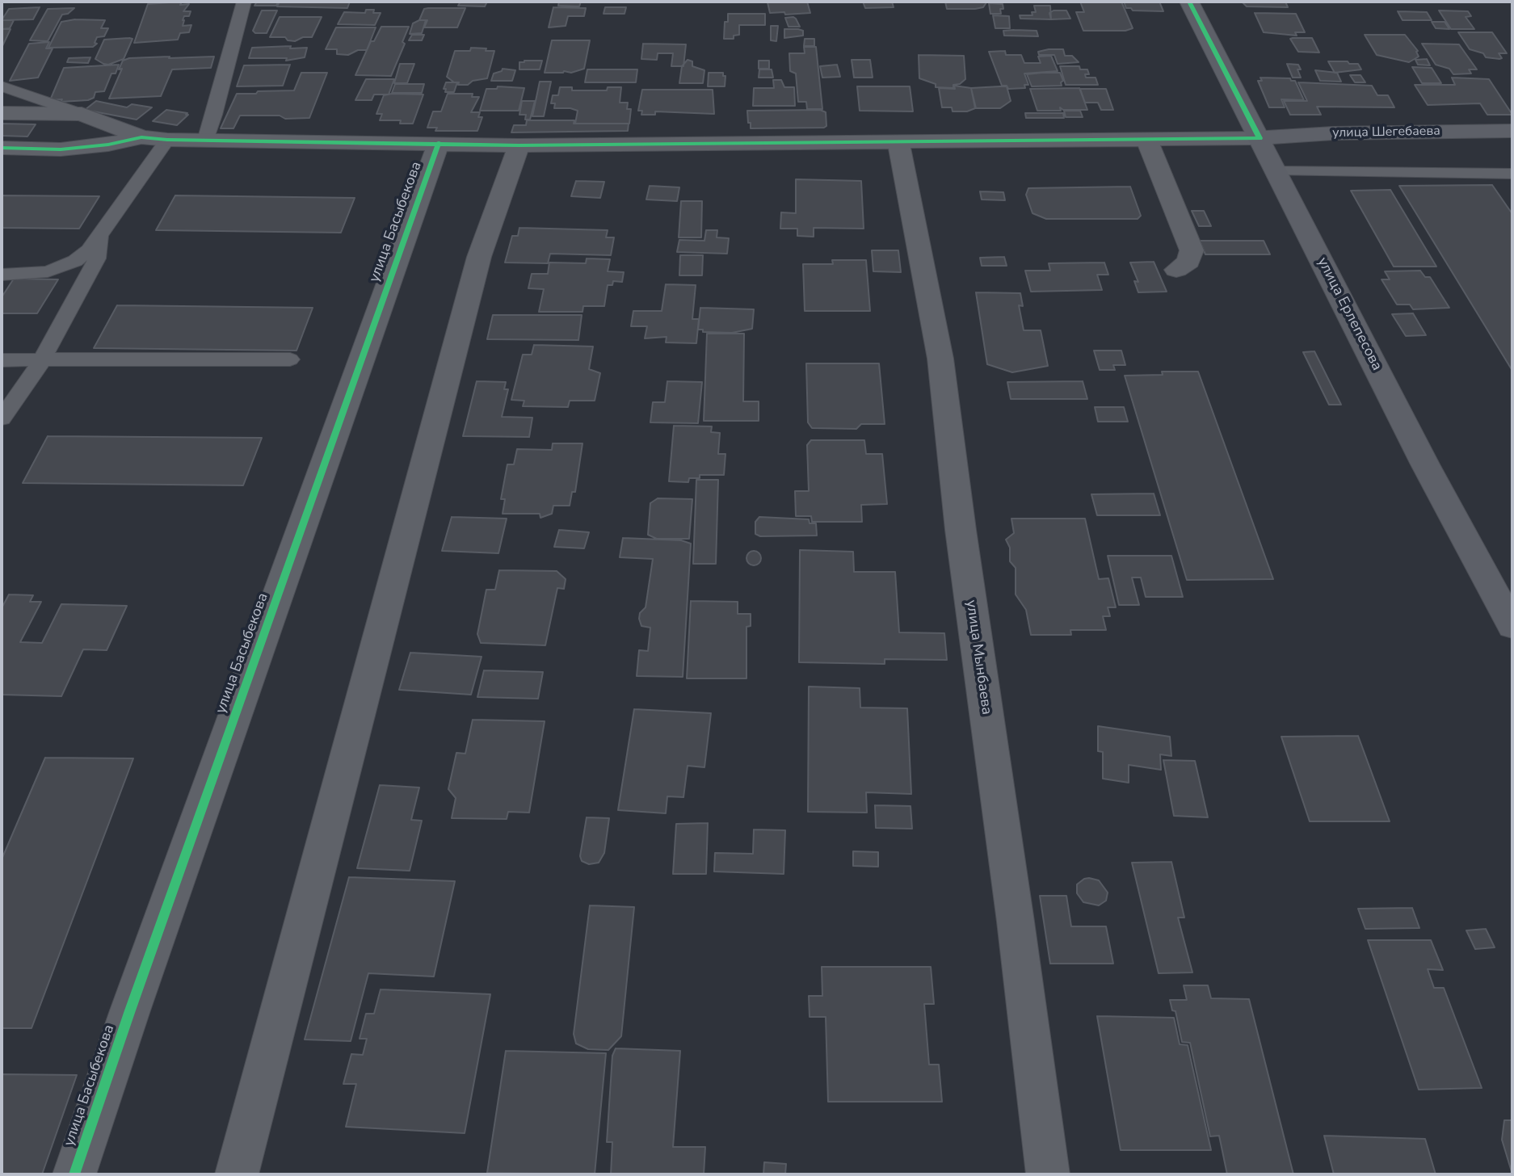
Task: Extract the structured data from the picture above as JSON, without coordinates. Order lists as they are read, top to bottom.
{
  "streets": {
    "main road": ["улица Шегебаева", "улица Ерлепесова"],
    "street": ["улица Басыбекова", "улица Мынбаева"]
  },
  "crossings": [
    ["улица Шегебаева", "улица Ерлепесова"]
  ]
}
